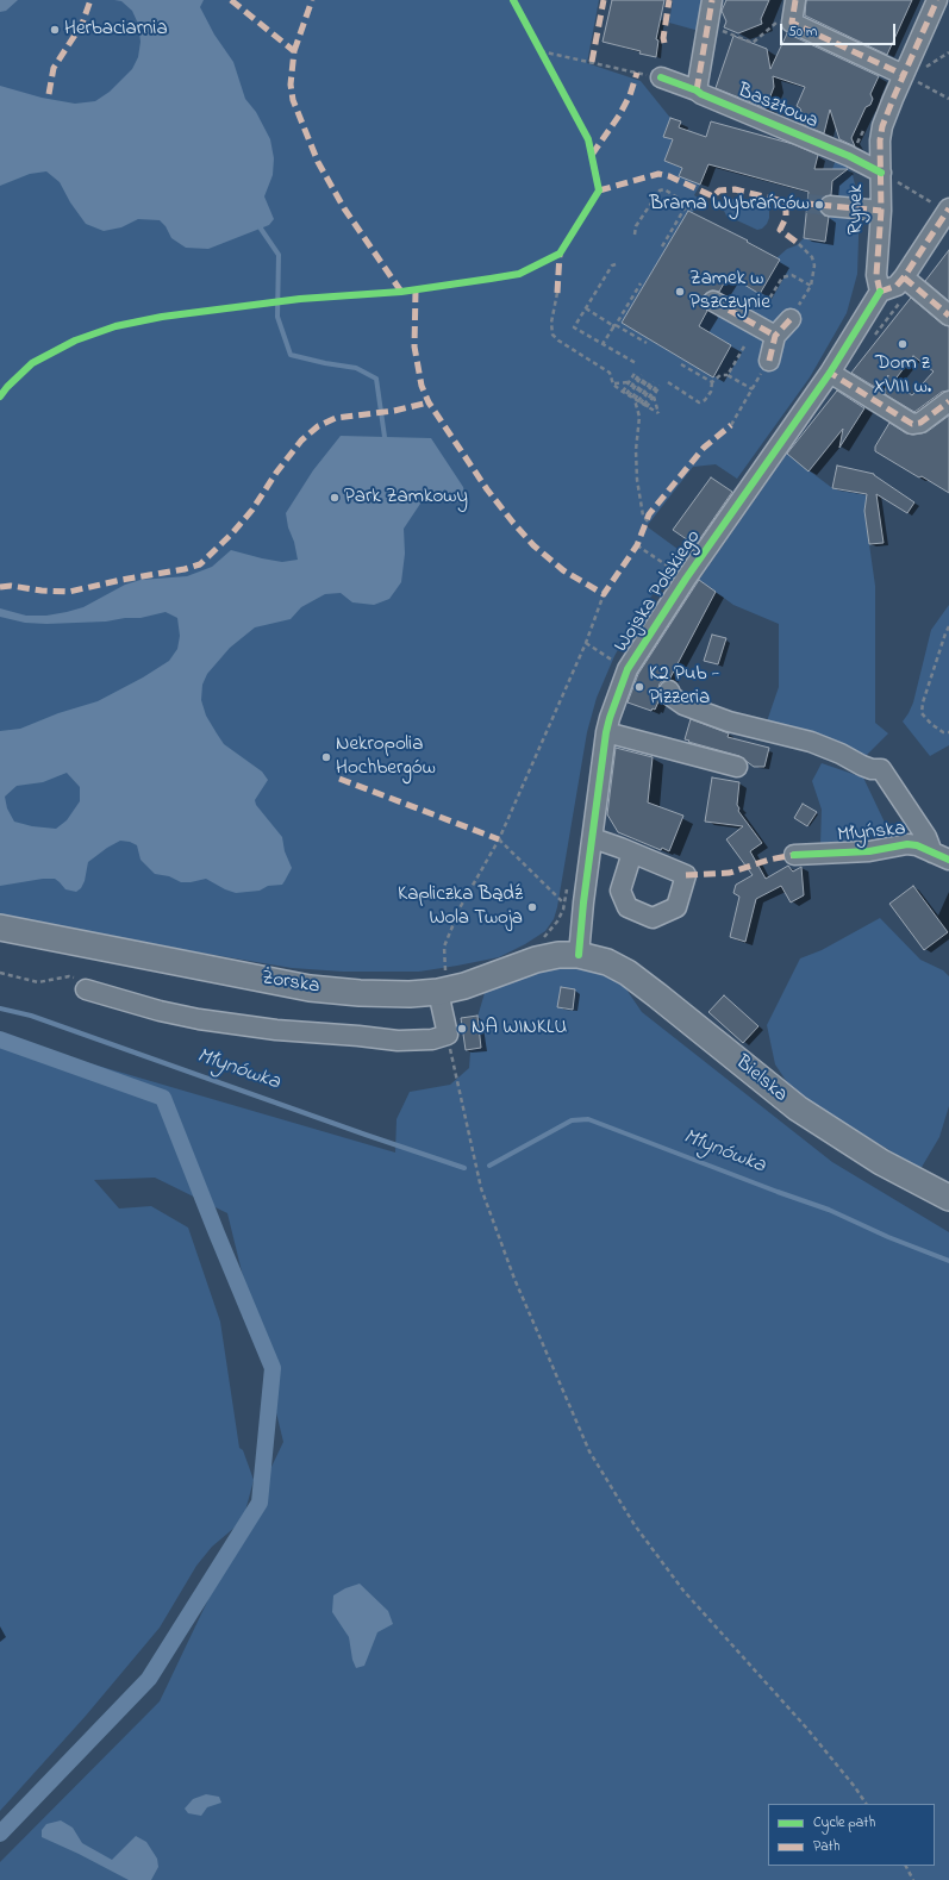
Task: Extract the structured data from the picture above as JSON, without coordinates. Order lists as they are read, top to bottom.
{
  "streets": {
    "main road": ["Żorska", "Bielska"],
    "street": [
      "Basztowa",
      "Rynek",
      "Wojska Polskiego",
      "Młyńska"
    ]
  },
  "crossings": [
    ["Basztowa", "Rynek"],
    ["Rynek", "Wojska Polskiego"],
    ["Wojska Polskiego", "Żorska"],
    ["Wojska Polskiego", "Bielska"],
    ["Żorska", "Bielska"]
  ],
  "water": ["Młynówka"],
  "places": [
    "Herbaciarnia",
    "Brama Wybrańców",
    "Zamek w Pszczynie",
    "Dom z XVIII w.",
    "Park Zamkowy",
    "K2 Pub - Pizzeria",
    "Nekropolia Hochbergów",
    "Kapliczka Bądź Wola Twoja",
    "NA WINKLU"
  ],
  "legend": ["Cycle path", "Path"],
  "scale_bar": "50 m"
}
